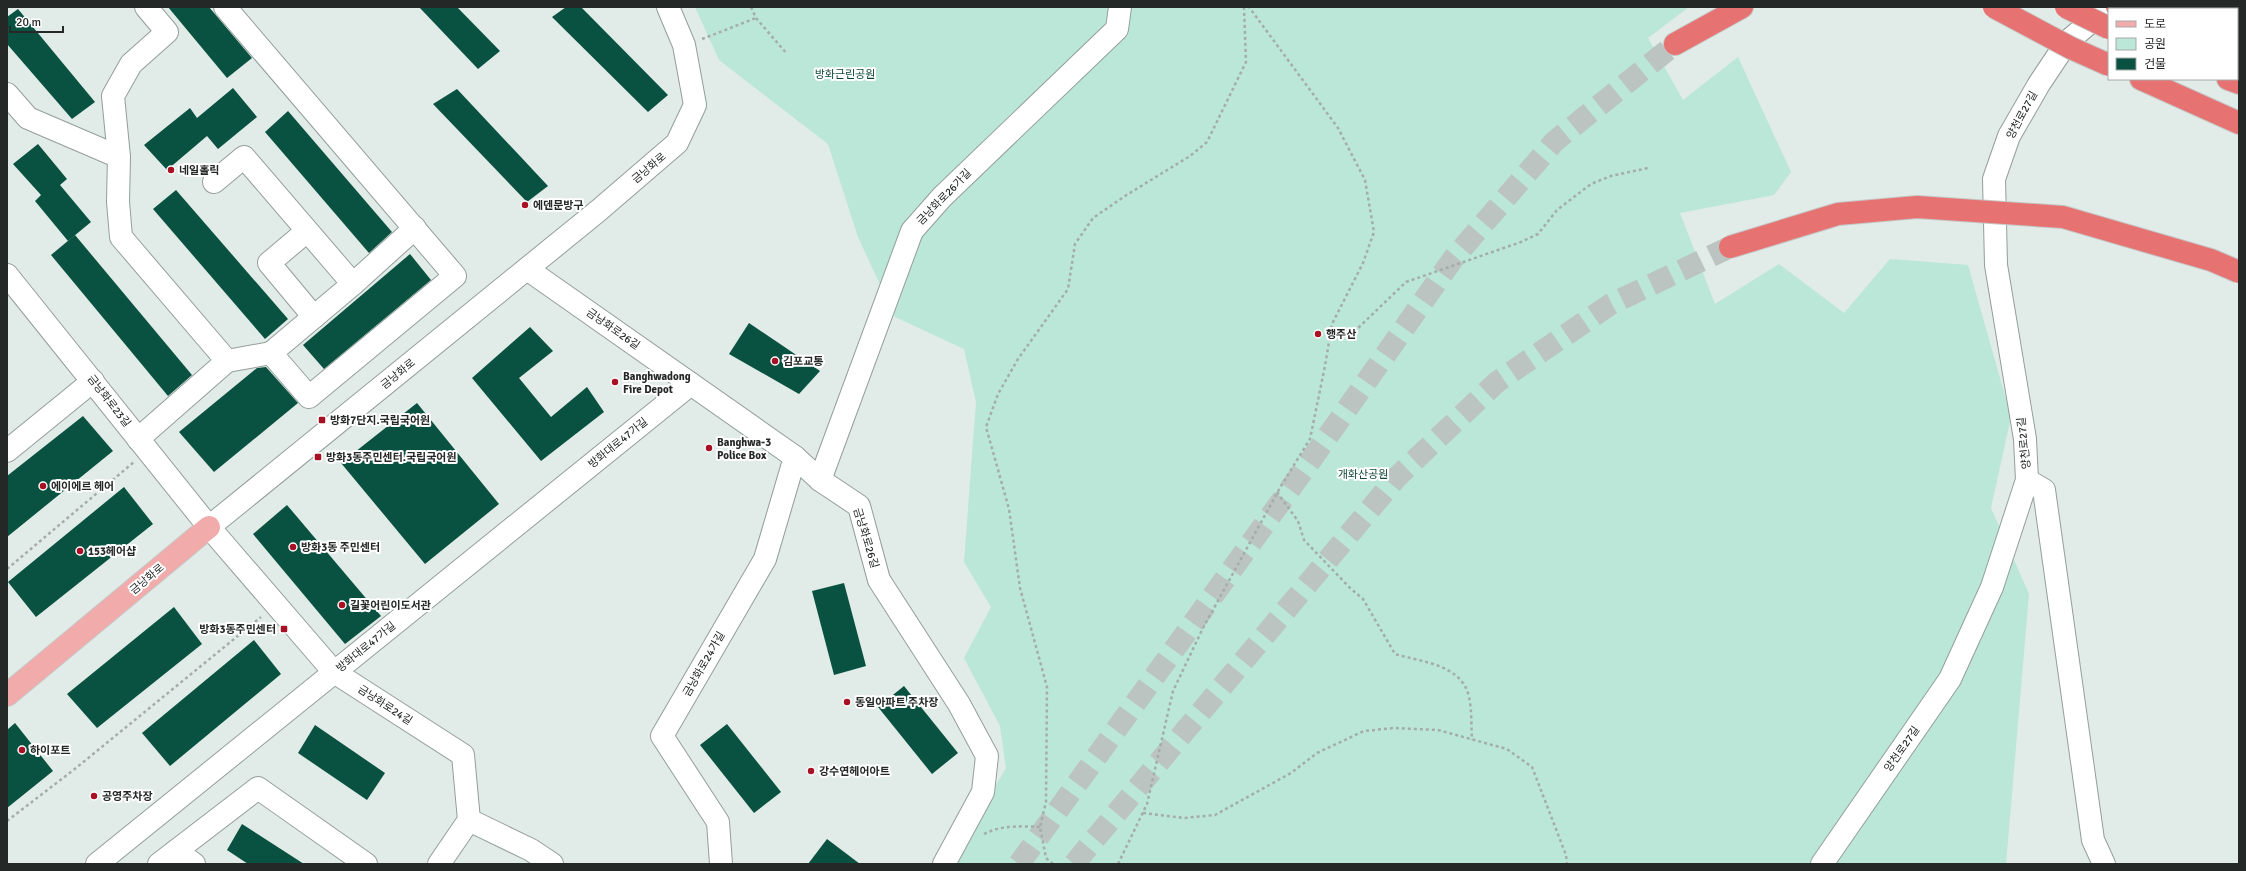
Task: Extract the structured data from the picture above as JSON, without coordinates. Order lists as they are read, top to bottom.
{
  "streets": {
    "main road": ["금낭화로"],
    "street": [
      "양천로27길",
      "금낭화로26가길",
      "금낭화로26길",
      "금낭화로23길",
      "방화대로47가길",
      "금낭화로24가길",
      "금낭화로24길"
    ]
  },
  "crossings": [
    ["금낭화로", "금낭화로26길"],
    ["금낭화로", "금낭화로23길"],
    ["금낭화로", "금낭화로24길"],
    ["금낭화로26가길", "금낭화로26길"],
    ["금낭화로26길", "방화대로47가길"],
    ["금낭화로26길", "금낭화로24가길"],
    ["금낭화로23길", "금낭화로24길"],
    ["방화대로47가길", "금낭화로24길"]
  ],
  "parks": ["방화근린공원", "개화산공원"],
  "places": {
    "other": [
      "네일홀릭",
      "에덴문방구",
      "행주산",
      "김포교통",
      "Banghwadong Fire Depot",
      "Banghwa-3 Police Box",
      "에이에르 헤어",
      "방화3동 주민센터",
      "153헤어샵",
      "길꽃어린이도서관",
      "동일아파트 주차장",
      "하이포트",
      "강수연헤어아트",
      "공영주차장"
    ],
    "transit": ["방화7단지.국립국어원", "방화3동주민센터.국립국어원", "방화3동주민센터"]
  },
  "legend": ["도로", "공원", "건물"],
  "scale_bar": "20 m"
}
